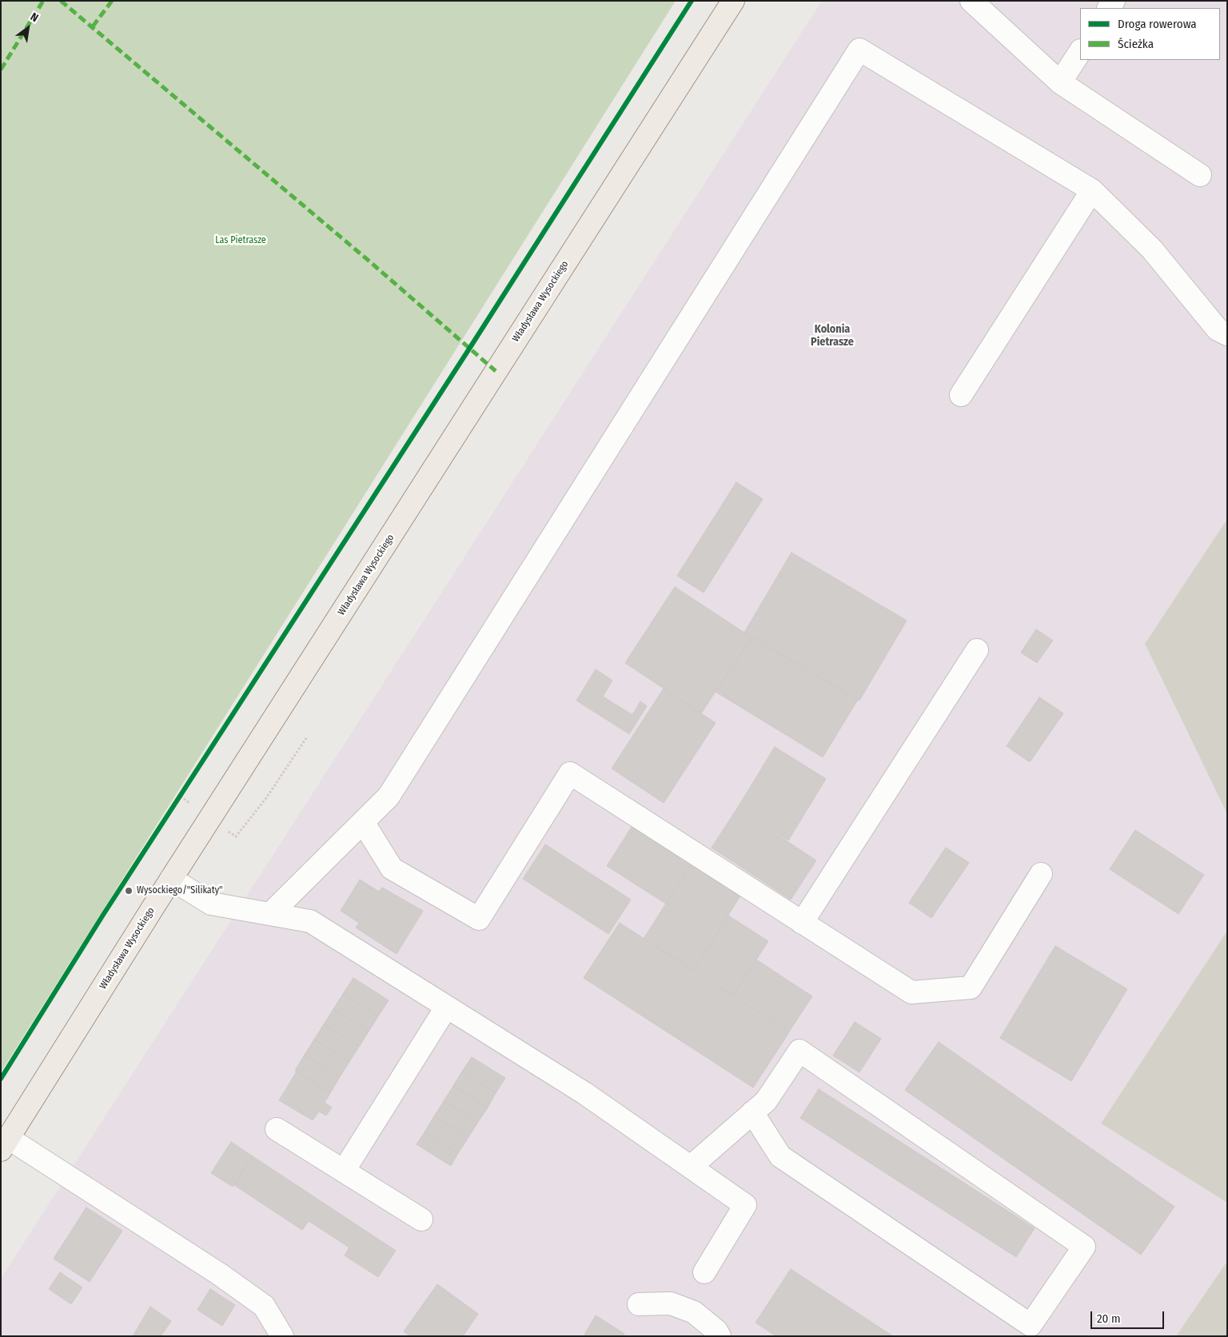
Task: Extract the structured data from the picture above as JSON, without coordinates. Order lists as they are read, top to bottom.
{
  "streets": {
    "main road": ["Władysława Wysockiego"]
  },
  "districts": ["Kolonia Pietrasze"],
  "parks": ["Las Pietrasze"],
  "places": ["Wysockiego/\"Silikaty\""],
  "legend": ["Droga rowerowa", "Ścieżka"],
  "scale_bar": "20 m",
  "north": "top right"
}
